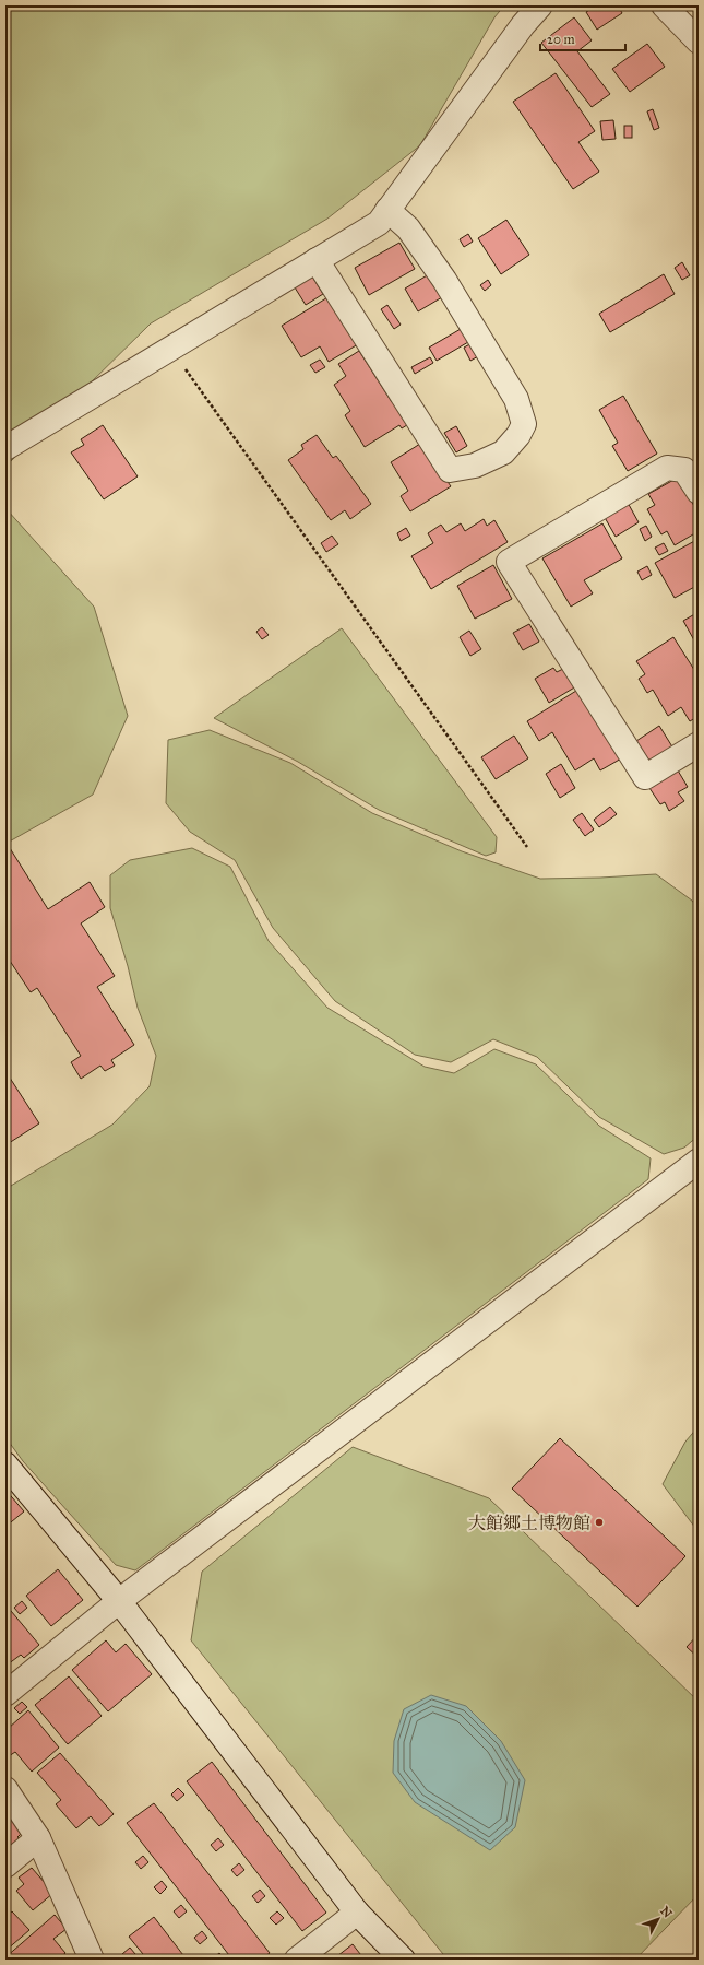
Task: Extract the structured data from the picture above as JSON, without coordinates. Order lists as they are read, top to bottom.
{
  "places": ["大館郷土博物館"],
  "scale_bar": "20 m",
  "north": "top right"
}
